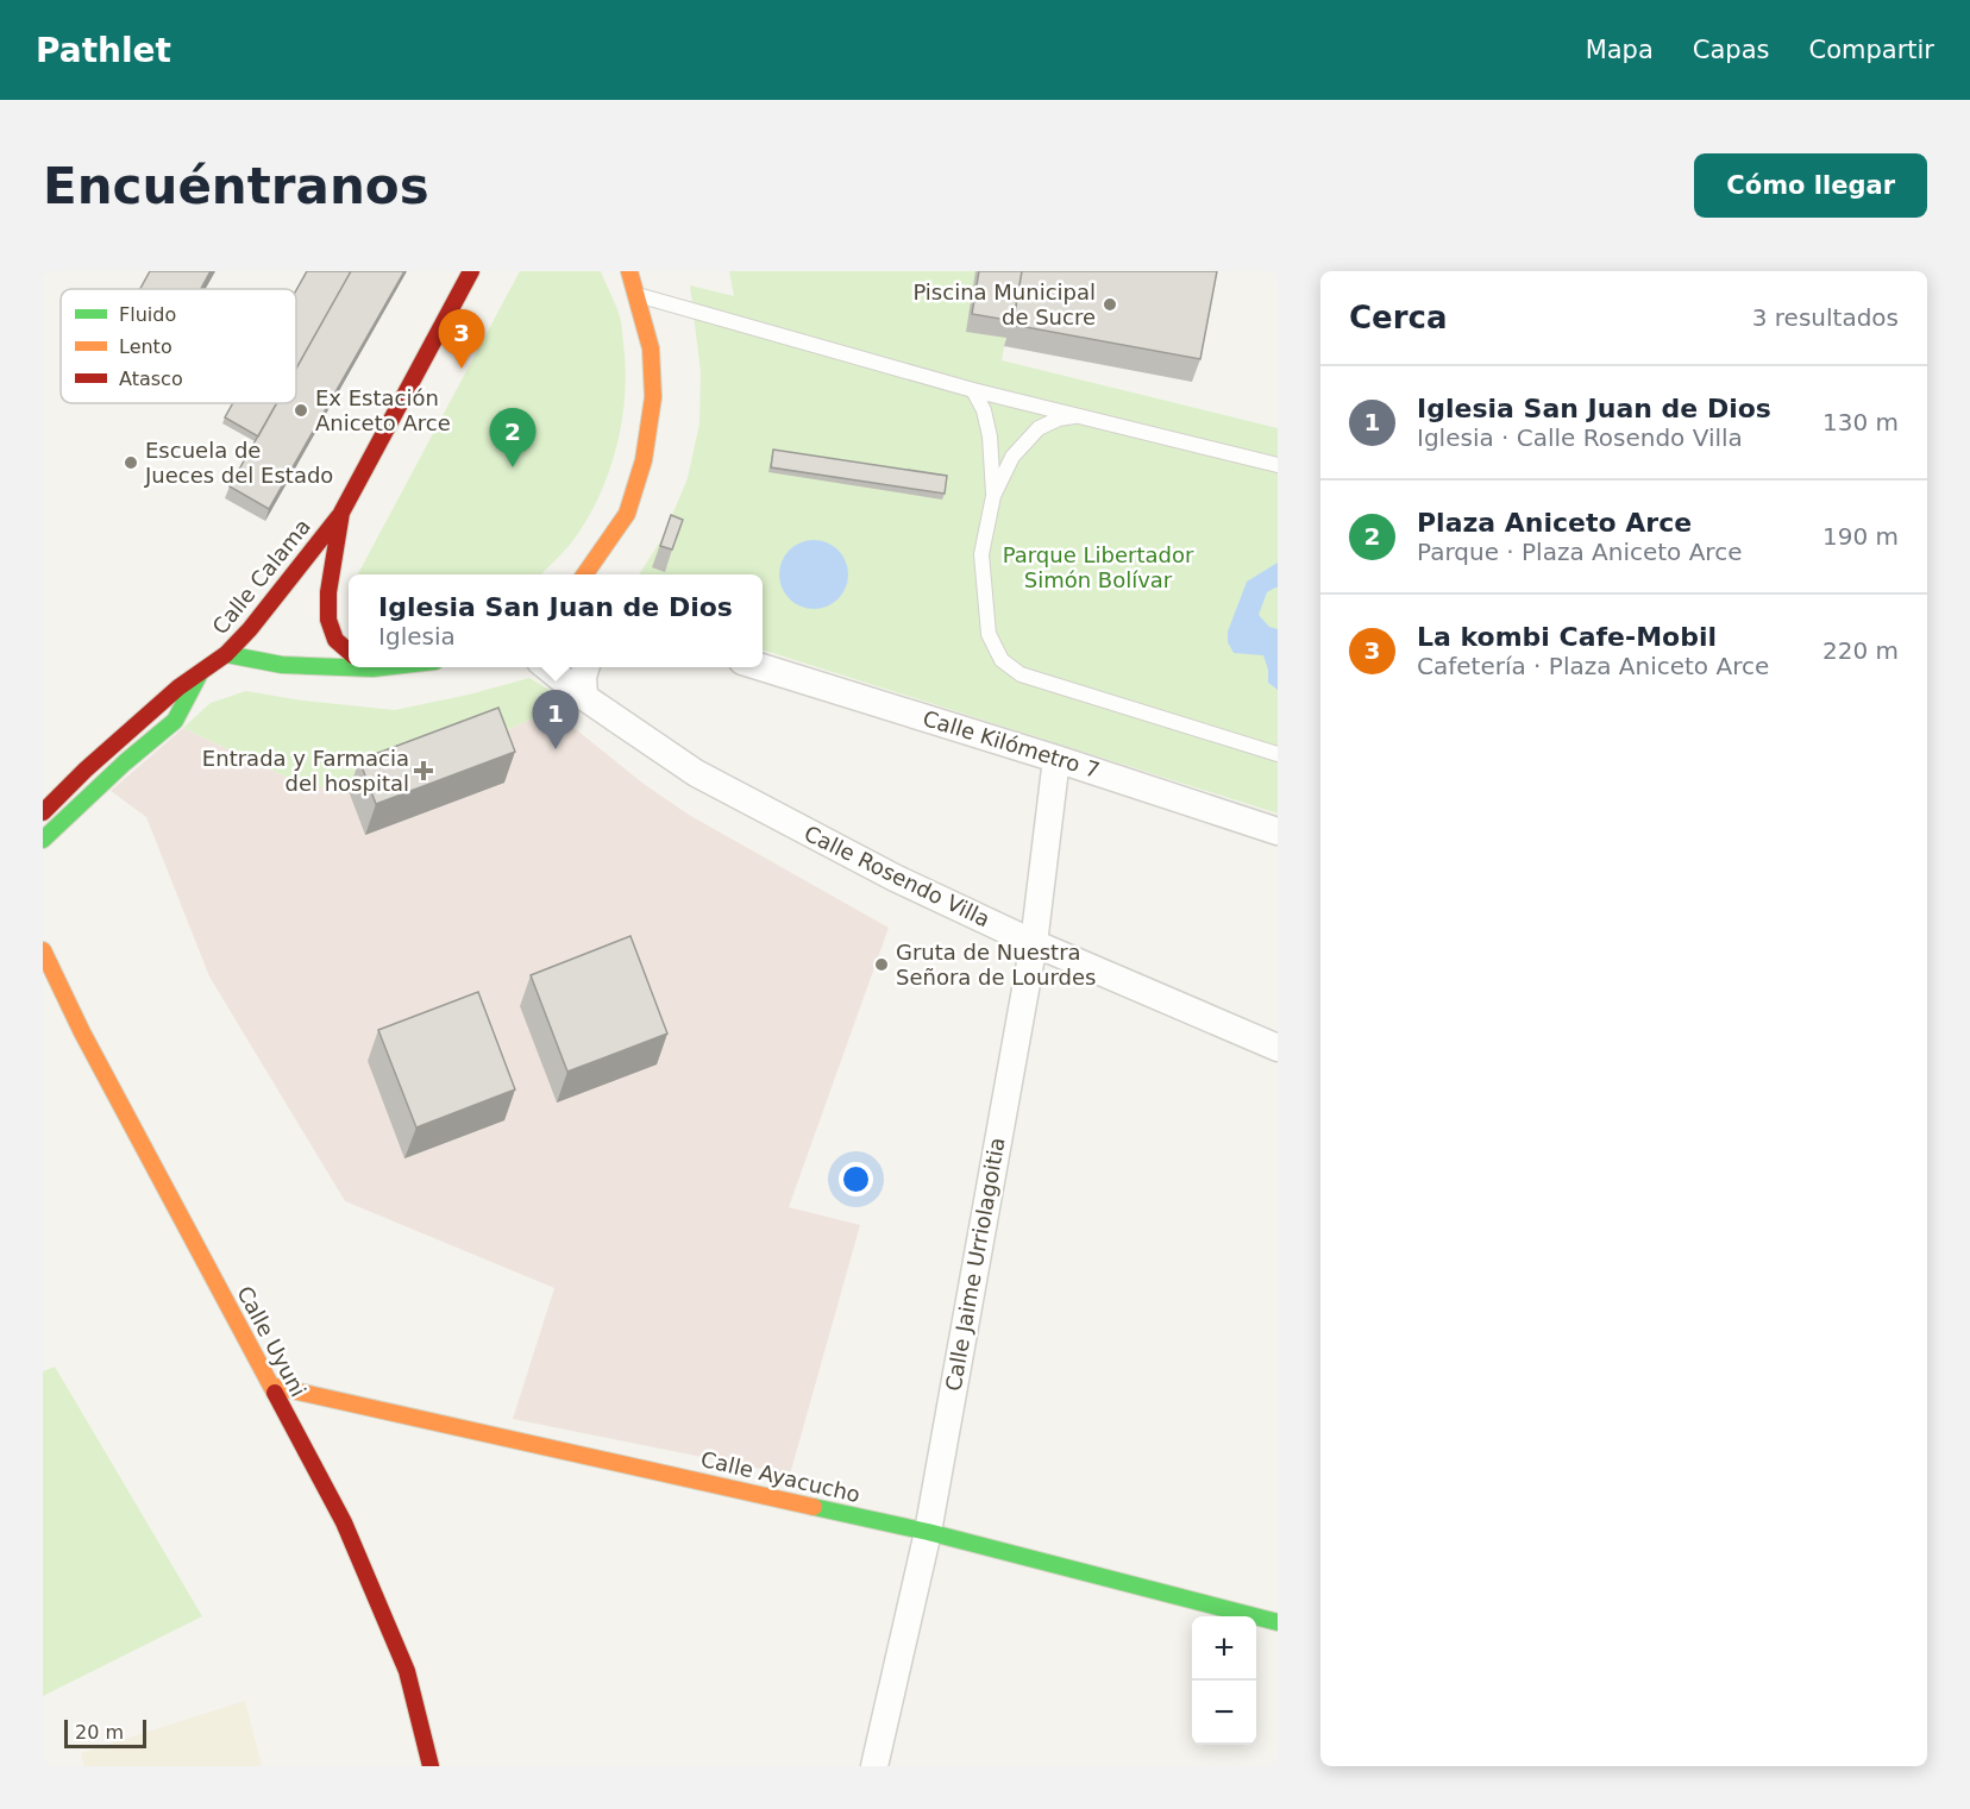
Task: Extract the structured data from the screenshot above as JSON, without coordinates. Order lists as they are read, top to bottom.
{
  "streets": {
    "main road": ["Calle Calama", "Calle Uyuni", "Calle Ayacucho"],
    "street": ["Calle Kilómetro 7", "Calle Rosendo Villa", "Calle Jaime Urriolagoitia"]
  },
  "crossings": [
    ["Calle Kilómetro 7", "Calle Jaime Urriolagoitia"],
    ["Calle Rosendo Villa", "Calle Jaime Urriolagoitia"],
    ["Calle Jaime Urriolagoitia", "Calle Ayacucho"],
    ["Calle Uyuni", "Calle Ayacucho"]
  ],
  "parks": ["Parque Libertador Simón Bolívar"],
  "places": {
    "other": [
      "Piscina Municipal de Sucre",
      "Ex Estación Aniceto Arce",
      "Escuela de Jueces del Estado",
      "Gruta de Nuestra Señora de Lourdes"
    ],
    "health": ["Entrada y Farmacia del hospital"]
  },
  "legend": ["Fluido", "Lento", "Atasco"],
  "scale_bar": "20 m",
  "page": {
    "header": "Pathlet",
    "nav": ["Mapa", "Capas", "Compartir"],
    "buttons": "Cómo llegar",
    "title": "Encuéntranos",
    "heading": ["Cerca", "3 resultados"],
    "pins": ["3", "2", "1"],
    "list": [
      {
        "mark": "1",
        "name": "Iglesia San Juan de Dios",
        "note": "Iglesia · Calle Rosendo Villa",
        "value": "130 m"
      },
      {
        "mark": "2",
        "name": "Plaza Aniceto Arce",
        "note": "Parque · Plaza Aniceto Arce",
        "value": "190 m"
      },
      {
        "mark": "3",
        "name": "La kombi Cafe-Mobil",
        "note": "Cafetería · Plaza Aniceto Arce",
        "value": "220 m"
      }
    ],
    "popup": ["Iglesia San Juan de Dios", "Iglesia"],
    "map_buttons": ["+", "−"],
    "scale": "20 m"
  }
}
